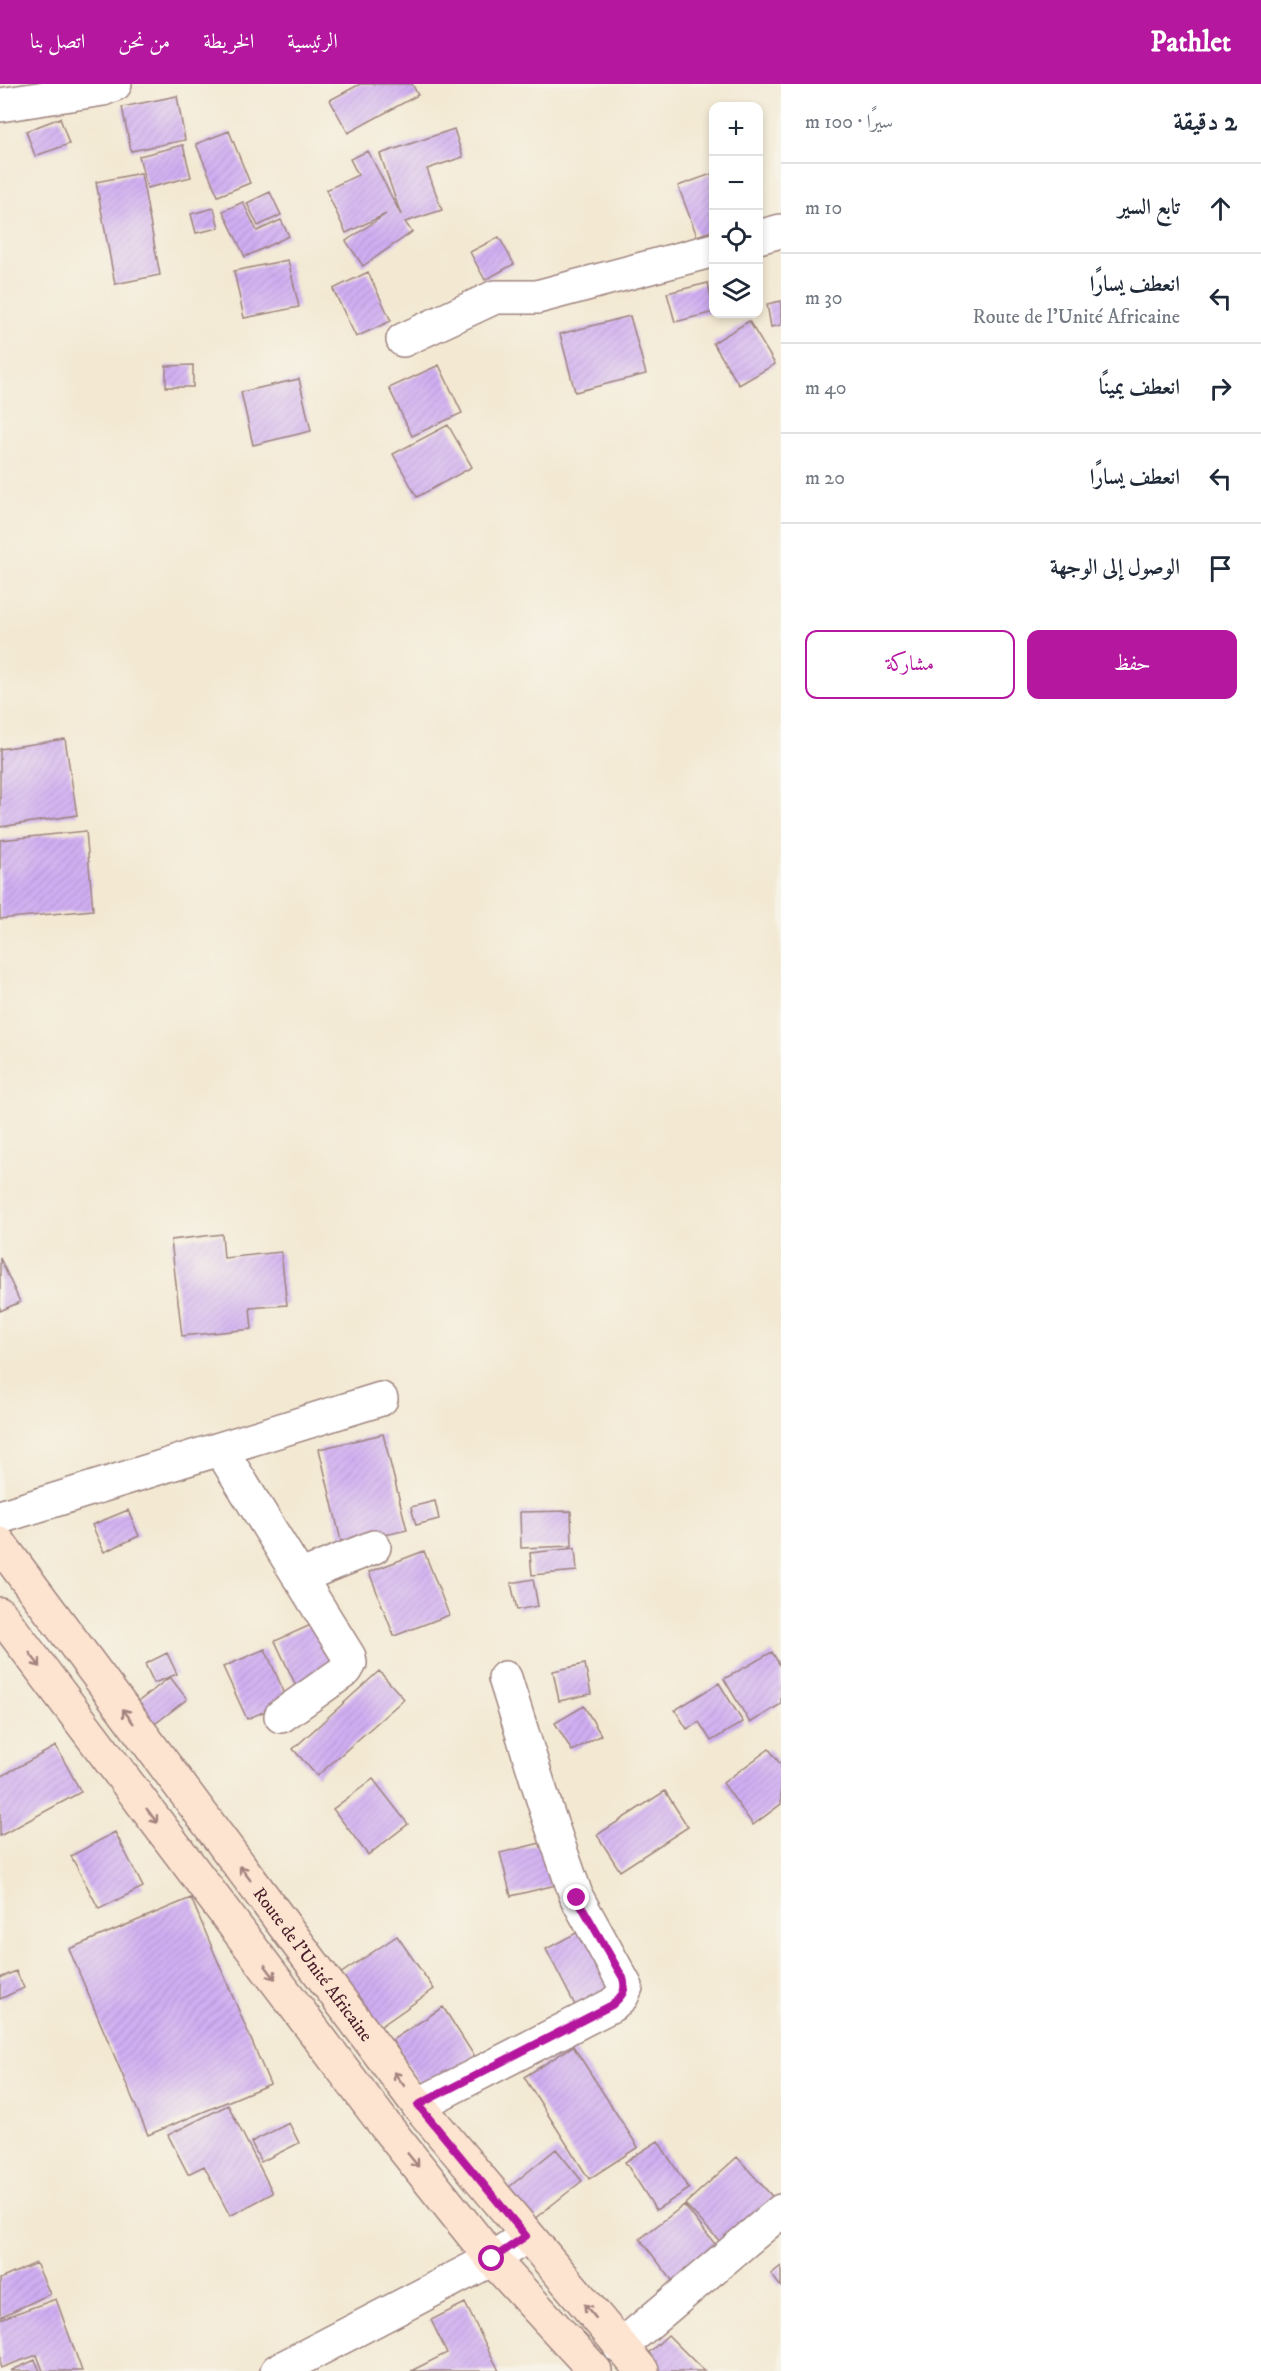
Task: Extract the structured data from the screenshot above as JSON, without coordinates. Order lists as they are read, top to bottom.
{
  "streets": {
    "main road": ["Route de l'Unité Africaine"]
  },
  "page": {
    "header": "Pathlet",
    "nav": [
      "الرئيسية",
      "الخريطة",
      "من نحن",
      "اتصل بنا"
    ],
    "heading": ["2 دقيقة", "سيرًا · 100 m"],
    "map_buttons": ["+", "−"],
    "list": [
      ["تابع السير", "10 m"],
      ["انعطف يسارًا", "Route de l'Unité Africaine", "30 m"],
      ["انعطف يمينًا", "40 m"],
      ["انعطف يسارًا", "20 m"],
      "الوصول إلى الوجهة"
    ],
    "buttons": ["حفظ", "مشاركة"]
  }
}
